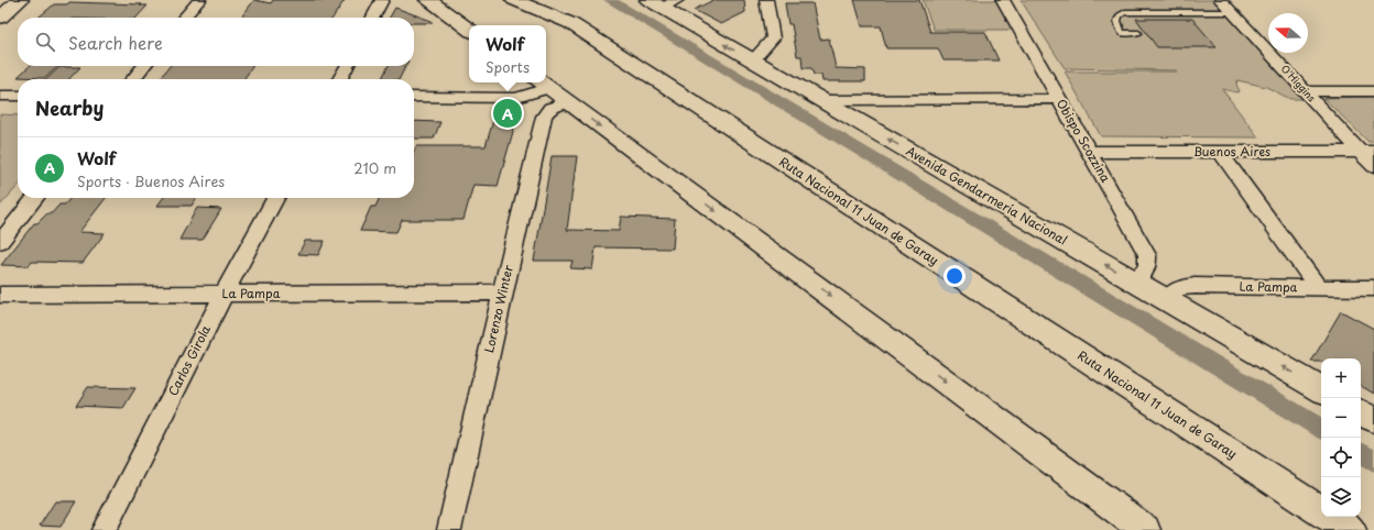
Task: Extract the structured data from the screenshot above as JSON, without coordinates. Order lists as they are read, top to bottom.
{
  "streets": {
    "main road": ["Avenida Gendarmería Nacional", "Ruta Nacional 11 Juan de Garay"],
    "street": [
      "O'Higgins",
      "Obispo Scozzina",
      "Buenos Aires",
      "La Pampa",
      "Lorenzo Winter",
      "Carlos Girola"
    ]
  },
  "crossings": [
    ["O'Higgins", "Buenos Aires"],
    ["Obispo Scozzina", "Buenos Aires"],
    ["Obispo Scozzina", "Avenida Gendarmería Nacional"],
    ["Avenida Gendarmería Nacional", "La Pampa"],
    ["La Pampa", "Lorenzo Winter"],
    ["La Pampa", "Carlos Girola"]
  ],
  "north": "left",
  "page": {
    "search": "Search here",
    "popup": ["Wolf", "Sports"],
    "heading": "Nearby",
    "pins": "A",
    "list": [
      {
        "mark": "A",
        "name": "Wolf",
        "note": "Sports · Buenos Aires",
        "value": "210 m"
      }
    ],
    "map_buttons": ["+", "−"]
  }
}
